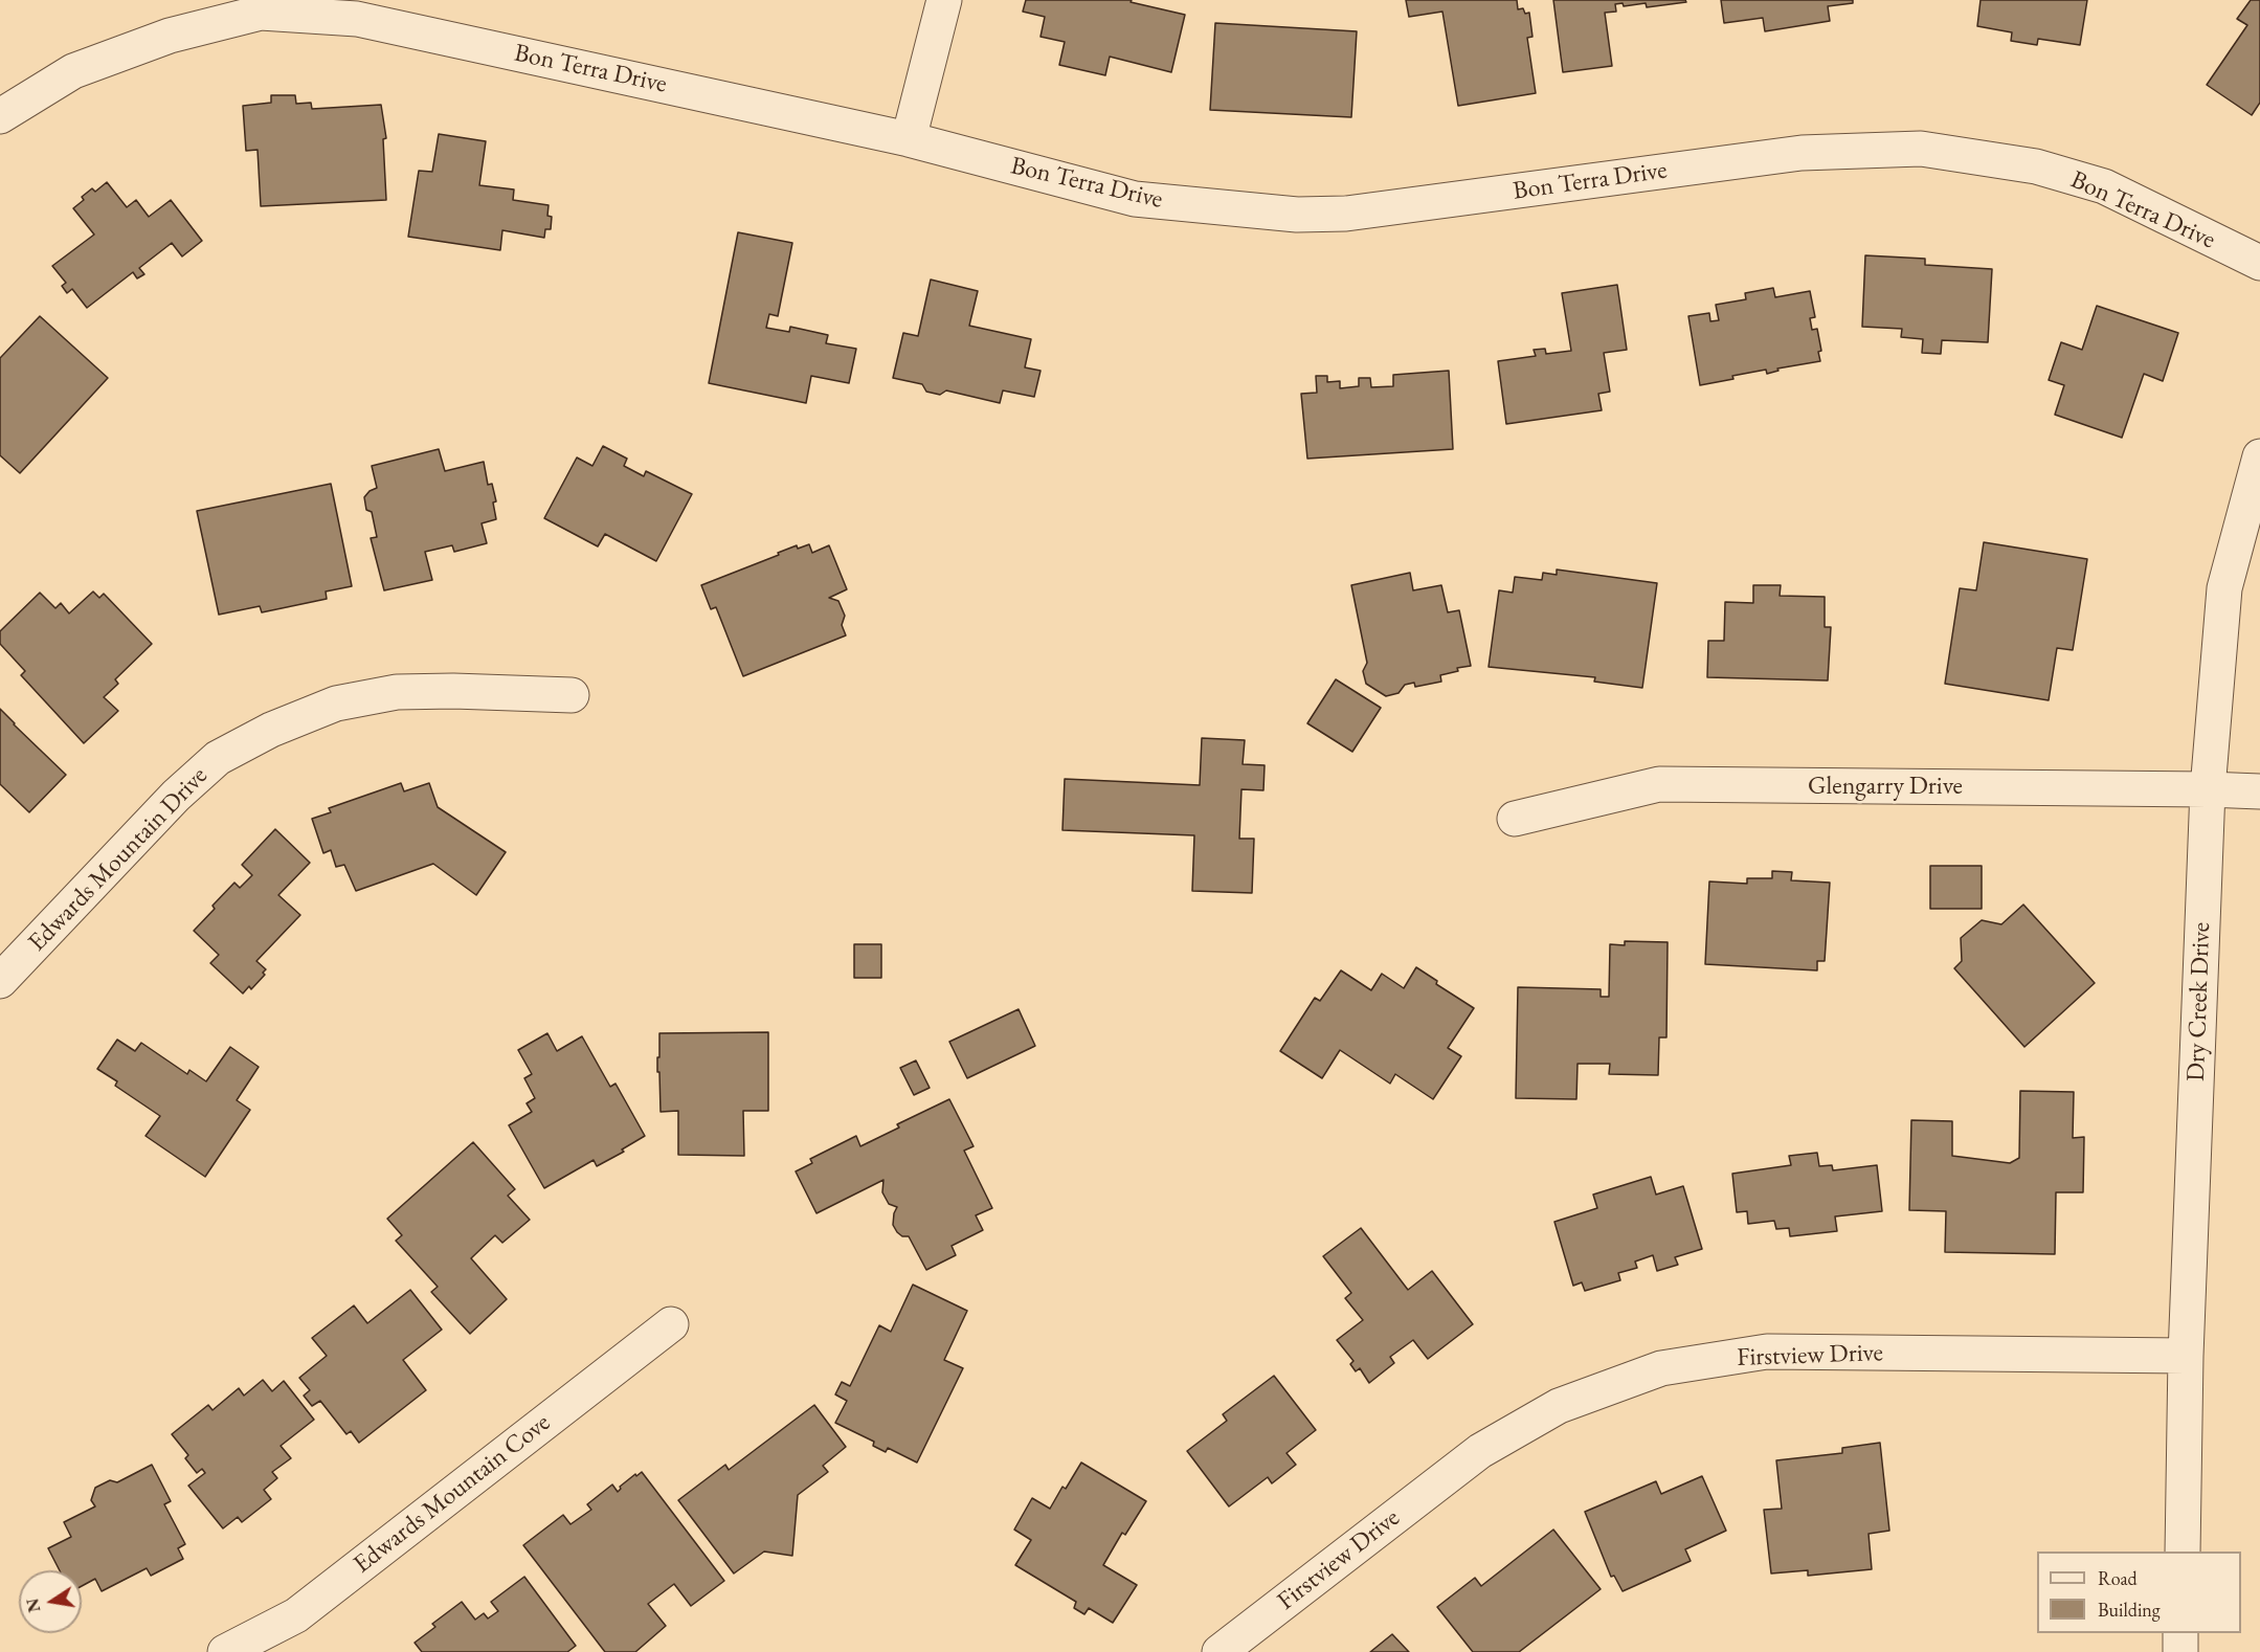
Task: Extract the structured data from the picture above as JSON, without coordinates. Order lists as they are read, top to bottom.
{
  "streets": {
    "street": [
      "Bon Terra Drive",
      "Glengarry Drive",
      "Edwards Mountain Drive",
      "Dry Creek Drive",
      "Firstview Drive",
      "Edwards Mountain Cove"
    ]
  },
  "crossings": [
    ["Glengarry Drive", "Dry Creek Drive"],
    ["Dry Creek Drive", "Firstview Drive"]
  ],
  "legend": ["Road", "Building"],
  "north": "left"
}
